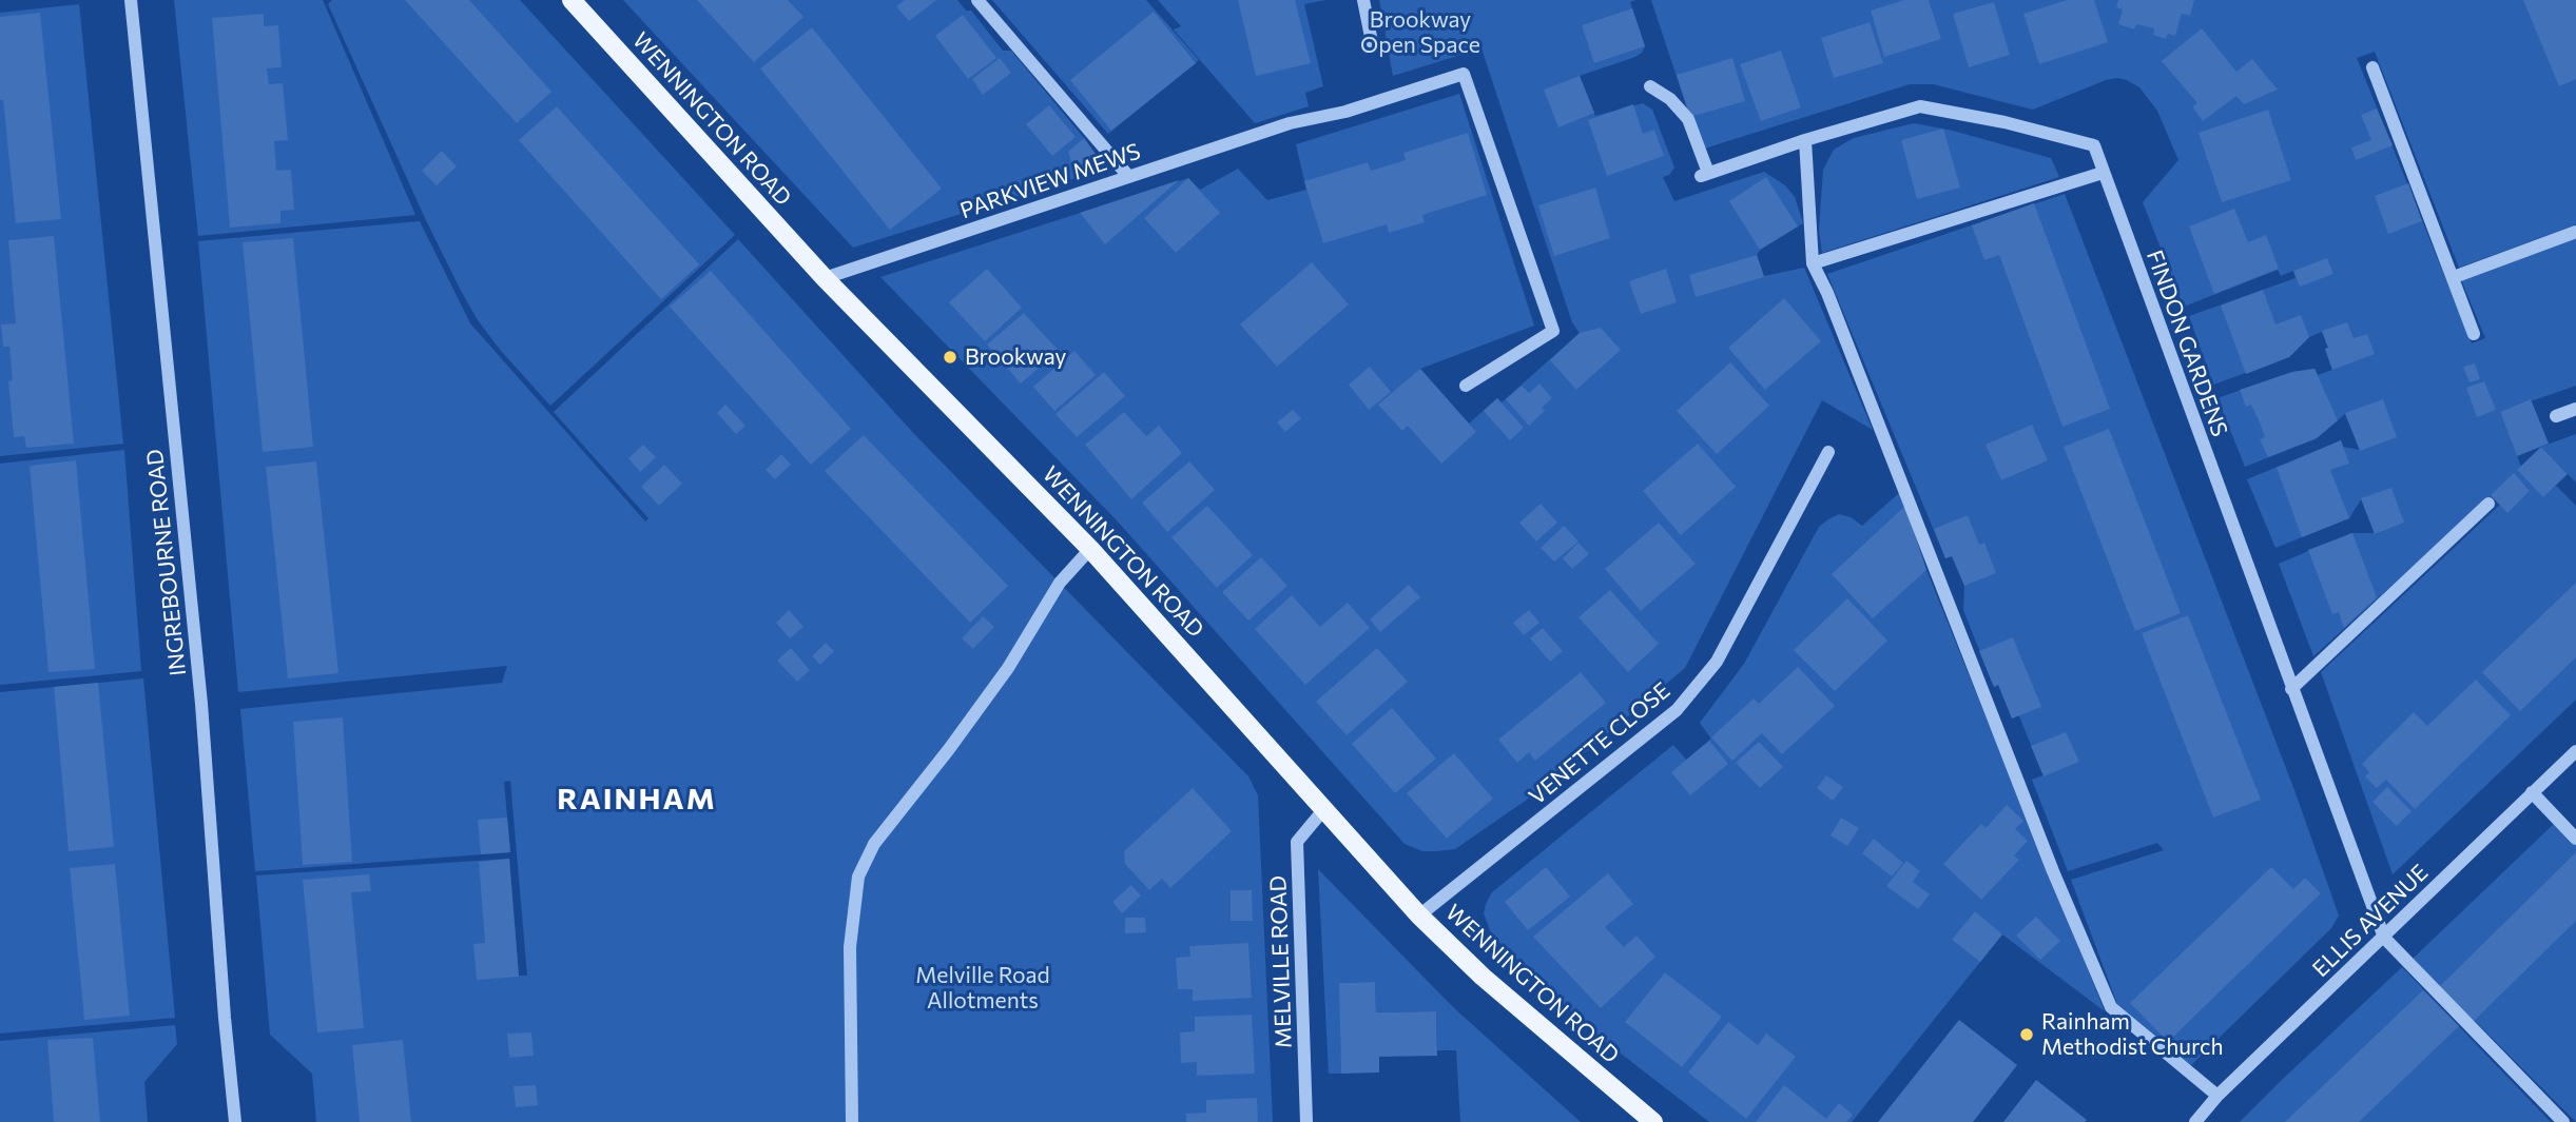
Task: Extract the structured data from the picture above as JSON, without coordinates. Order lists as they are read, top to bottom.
{
  "streets": {
    "main road": ["WENNINGTON ROAD"],
    "street": [
      "PARKVIEW MEWS",
      "FINDON GARDENS",
      "INGREBOURNE ROAD",
      "VENETTE CLOSE",
      "ELLIS AVENUE",
      "MELVILLE ROAD"
    ]
  },
  "crossings": [
    ["WENNINGTON ROAD", "PARKVIEW MEWS"],
    ["WENNINGTON ROAD", "VENETTE CLOSE"],
    ["WENNINGTON ROAD", "MELVILLE ROAD"],
    ["FINDON GARDENS", "ELLIS AVENUE"]
  ],
  "districts": ["RAINHAM"],
  "parks": ["Brookway Open Space", "Melville Road Allotments"],
  "places": ["Brookway", "Rainham Methodist Church"]
}
